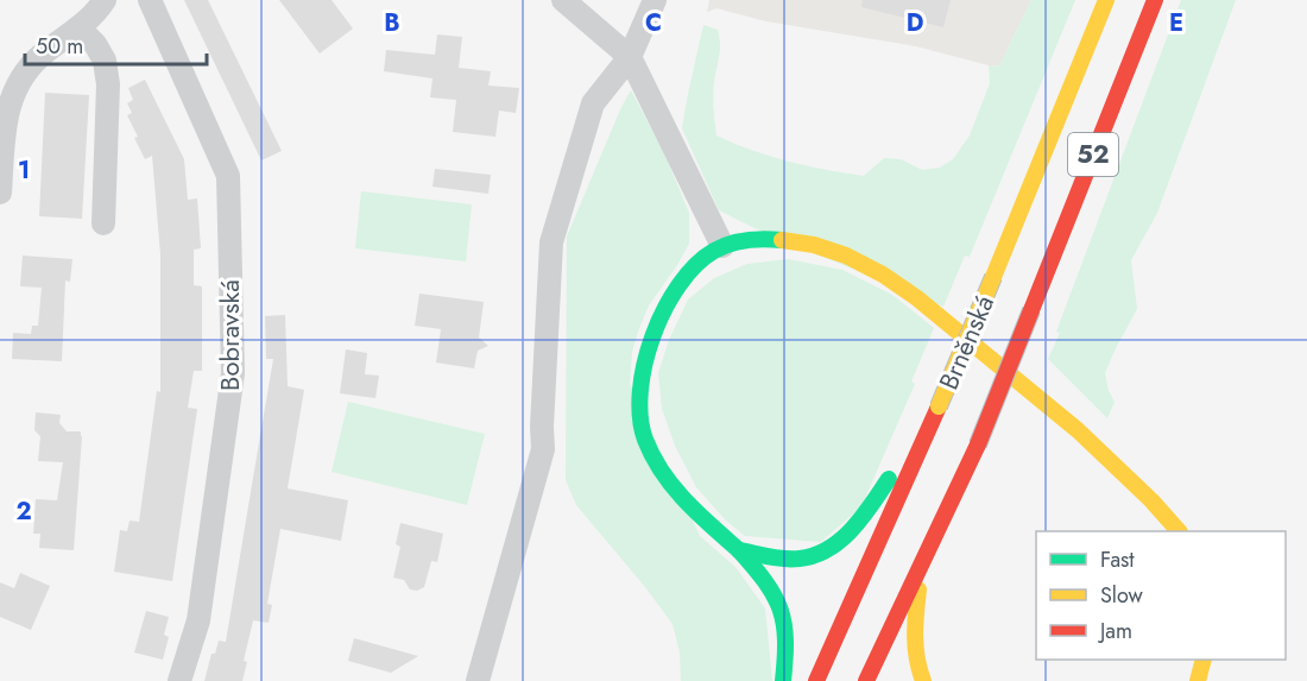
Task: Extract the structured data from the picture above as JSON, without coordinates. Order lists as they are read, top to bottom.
{
  "streets": {
    "main road": ["52", "Brněnská"],
    "street": ["Bobravská"]
  },
  "legend": ["Fast", "Slow", "Jam"],
  "scale_bar": "50 m",
  "grid": {
    "columns": [
      "B",
      "C",
      "D",
      "E"
    ],
    "rows": ["1", "2"]
  }
}
